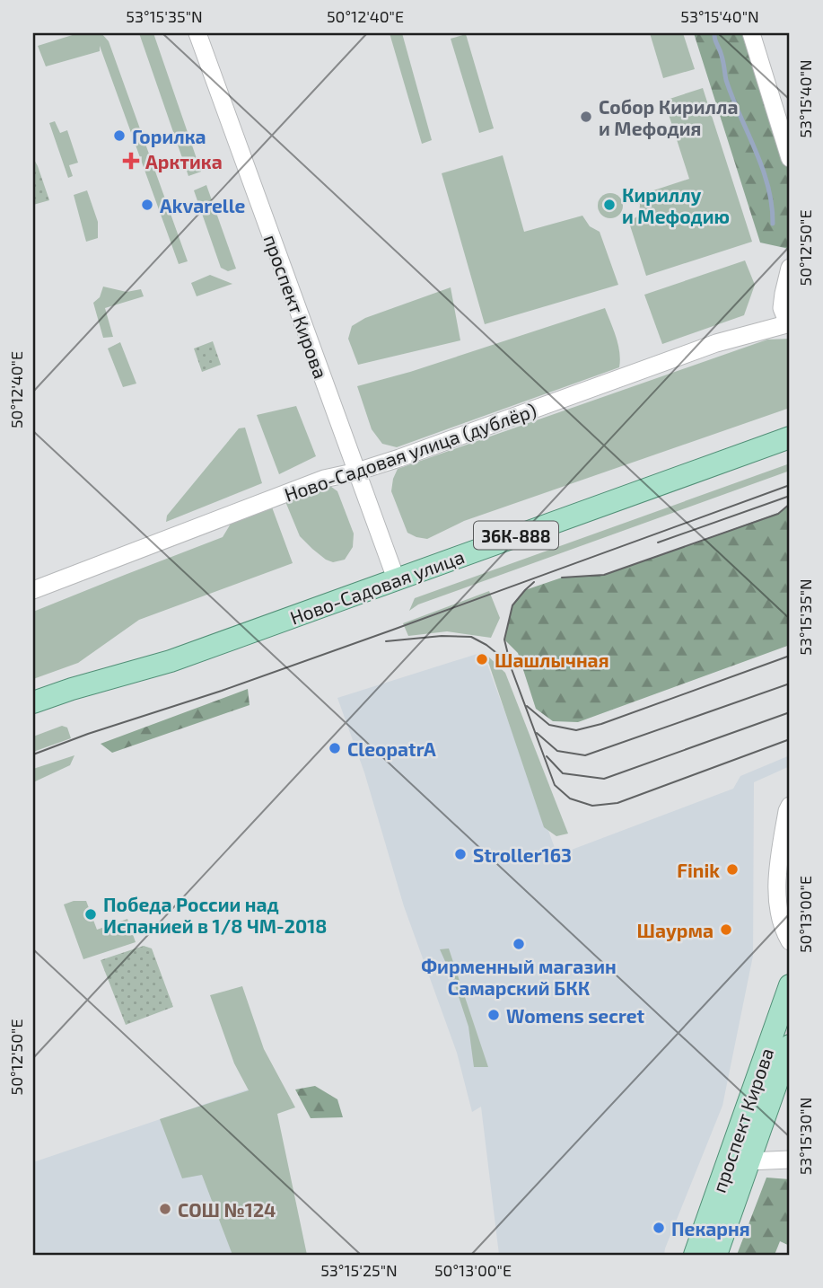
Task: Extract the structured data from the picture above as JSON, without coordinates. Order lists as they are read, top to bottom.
{
  "streets": {
    "main road": ["проспект Кирова", "36К-888", "Ново-Садовая улица"],
    "street": ["Ново-Садовая улица (дублёр)"]
  },
  "crossings": [
    ["проспект Кирова", "Ново-Садовая улица (дублёр)"],
    ["проспект Кирова", "Ново-Садовая улица"]
  ],
  "places": {
    "other": [
      "Собор Кирилла и Мефодия",
      "Горилка",
      "Akvarelle",
      "Кириллу и Мефодию",
      "Шашлычная",
      "CleopatrA",
      "Stroller163",
      "Finik",
      "Победа России над Испанией в 1/8 ЧМ-2018",
      "Шаурма",
      "Фирменный магазин Самарский БКК",
      "Womens secret",
      "СОШ №124",
      "Пекарня"
    ],
    "health": ["Арктика"]
  },
  "coordinates": [
    "53°15'35\"N",
    "50°12'40\"E",
    "53°15'40\"N",
    "50°12'50\"E",
    "50°13'00\"E",
    "53°15'30\"N",
    "53°15'25\"N"
  ]
}
